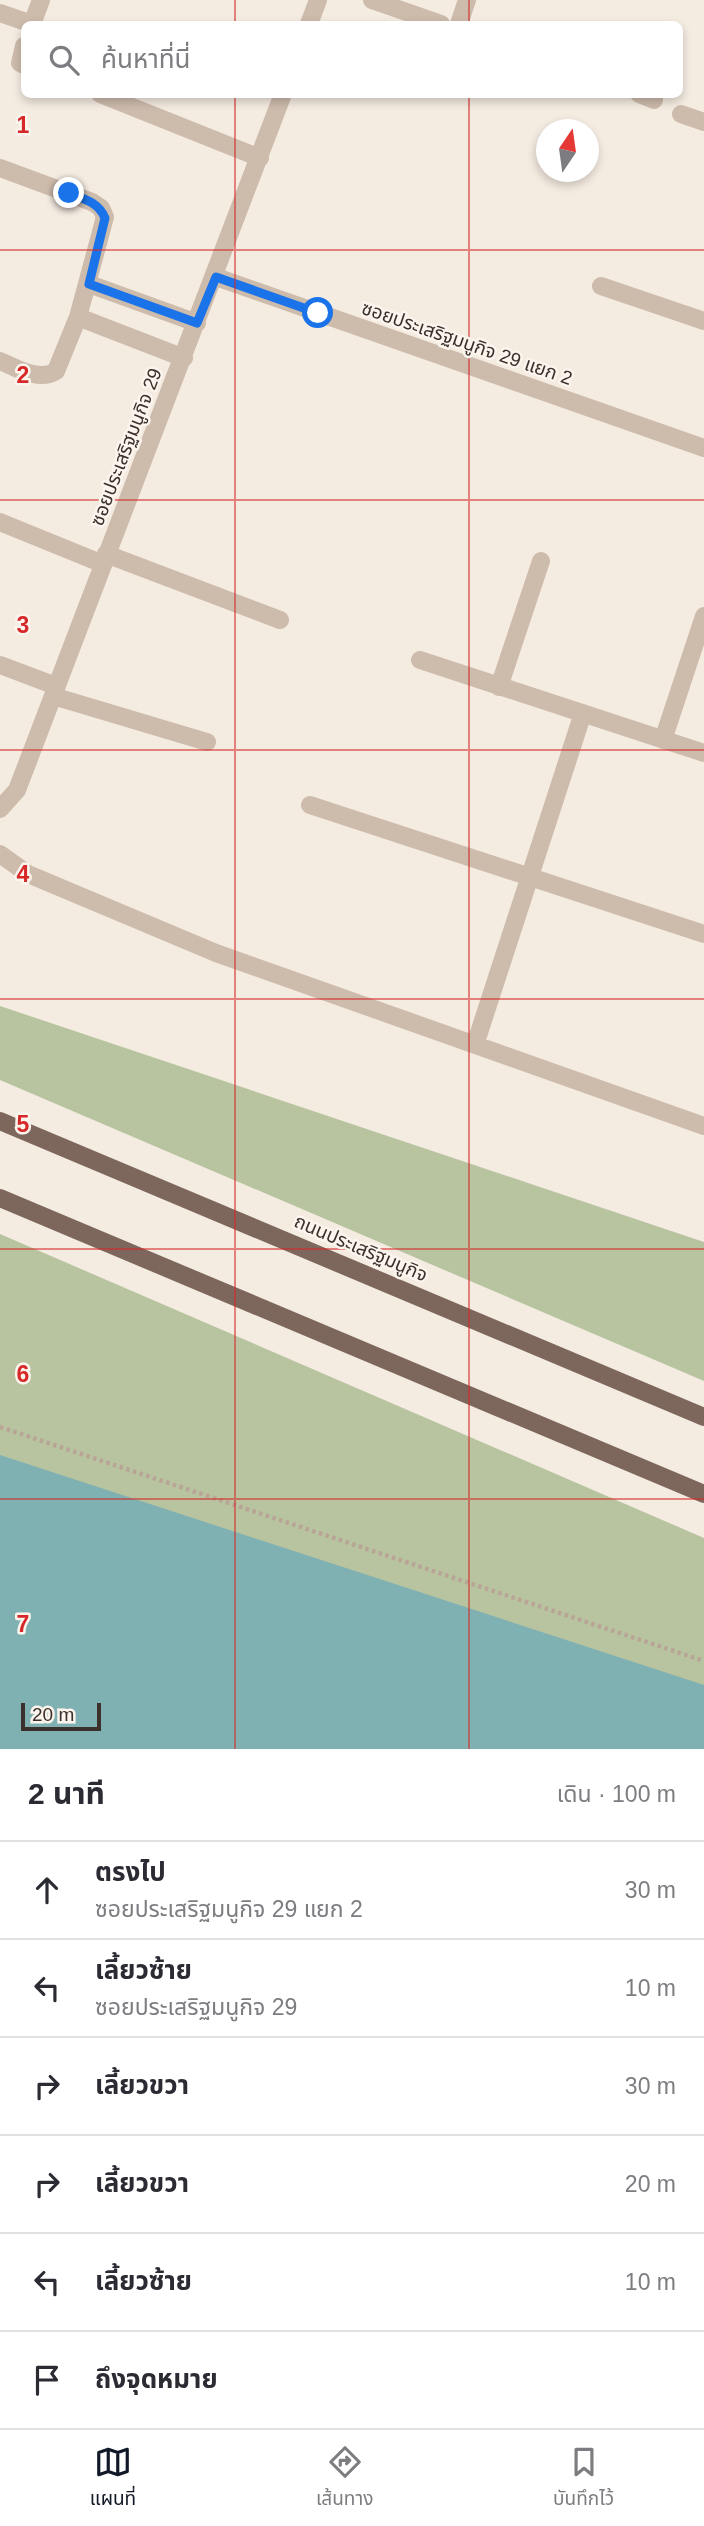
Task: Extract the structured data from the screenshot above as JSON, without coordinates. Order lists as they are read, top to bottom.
{
  "streets": {
    "main road": ["ถนนประเสริฐมนูกิจ"],
    "street": ["ซอยประเสริฐมนูกิจ 29 แยก 2", "ซอยประเสริฐมนูกิจ 29"]
  },
  "crossings": [
    ["ซอยประเสริฐมนูกิจ 29 แยก 2", "ซอยประเสริฐมนูกิจ 29"]
  ],
  "scale_bar": "20 m",
  "north": "top",
  "page": {
    "search": "ค้นหาที่นี่",
    "scale": "20 m",
    "heading": ["2 นาที", "เดิน · 100 m"],
    "list": [
      ["ตรงไป", "ซอยประเสริฐมนูกิจ 29 แยก 2", "30 m"],
      ["เลี้ยวซ้าย", "ซอยประเสริฐมนูกิจ 29", "10 m"],
      ["เลี้ยวขวา", "30 m"],
      ["เลี้ยวขวา", "20 m"],
      ["เลี้ยวซ้าย", "10 m"],
      "ถึงจุดหมาย"
    ],
    "nav": ["แผนที่", "เส้นทาง", "บันทึกไว้"]
  },
  "grid": {
    "rows": [
      "1",
      "2",
      "3",
      "4",
      "5",
      "6",
      "7"
    ]
  }
}
